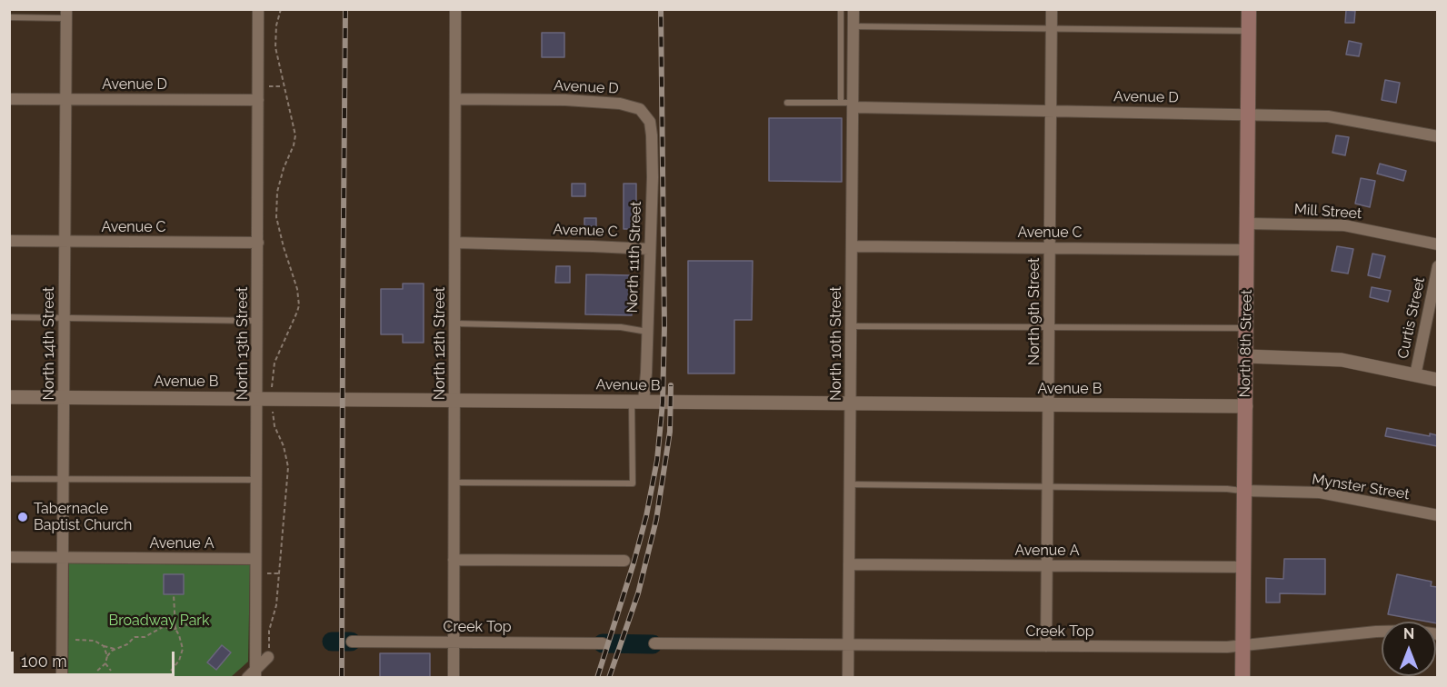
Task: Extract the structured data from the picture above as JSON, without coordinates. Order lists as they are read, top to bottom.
{
  "streets": {
    "main road": ["North 8th Street"],
    "street": [
      "Avenue D",
      "Mill Street",
      "Avenue C",
      "North 11th Street",
      "North 9th Street",
      "Curtis Street",
      "North 14th Street",
      "North 13th Street",
      "North 12th Street",
      "North 10th Street",
      "Avenue B",
      "Mynster Street",
      "Avenue A",
      "Creek Top"
    ]
  },
  "crossings": [
    ["Avenue D", "North 11th Street"],
    ["Avenue D", "North 9th Street"],
    ["Avenue D", "North 14th Street"],
    ["Avenue D", "North 13th Street"],
    ["Avenue D", "North 12th Street"],
    ["Avenue D", "North 10th Street"],
    ["Avenue D", "North 8th Street"],
    ["Mill Street", "North 8th Street"],
    ["Avenue C", "North 11th Street"],
    ["Avenue C", "North 9th Street"],
    ["Avenue C", "North 14th Street"],
    ["Avenue C", "North 13th Street"],
    ["Avenue C", "North 12th Street"],
    ["Avenue C", "North 10th Street"],
    ["Avenue C", "North 8th Street"],
    ["North 11th Street", "Avenue B"],
    ["North 9th Street", "Avenue B"],
    ["North 9th Street", "Avenue A"],
    ["North 9th Street", "Creek Top"],
    ["North 14th Street", "Avenue B"],
    ["North 14th Street", "Avenue A"],
    ["North 13th Street", "Avenue B"],
    ["North 13th Street", "Avenue A"],
    ["North 12th Street", "Avenue B"],
    ["North 12th Street", "Creek Top"],
    ["North 10th Street", "Avenue B"],
    ["North 10th Street", "Avenue A"],
    ["North 10th Street", "Creek Top"],
    ["North 8th Street", "Avenue B"],
    ["North 8th Street", "Mynster Street"],
    ["North 8th Street", "Avenue A"],
    ["North 8th Street", "Creek Top"]
  ],
  "parks": ["Broadway Park"],
  "places": ["Tabernacle Baptist Church"],
  "scale_bar": "100 m",
  "north": "top"
}
